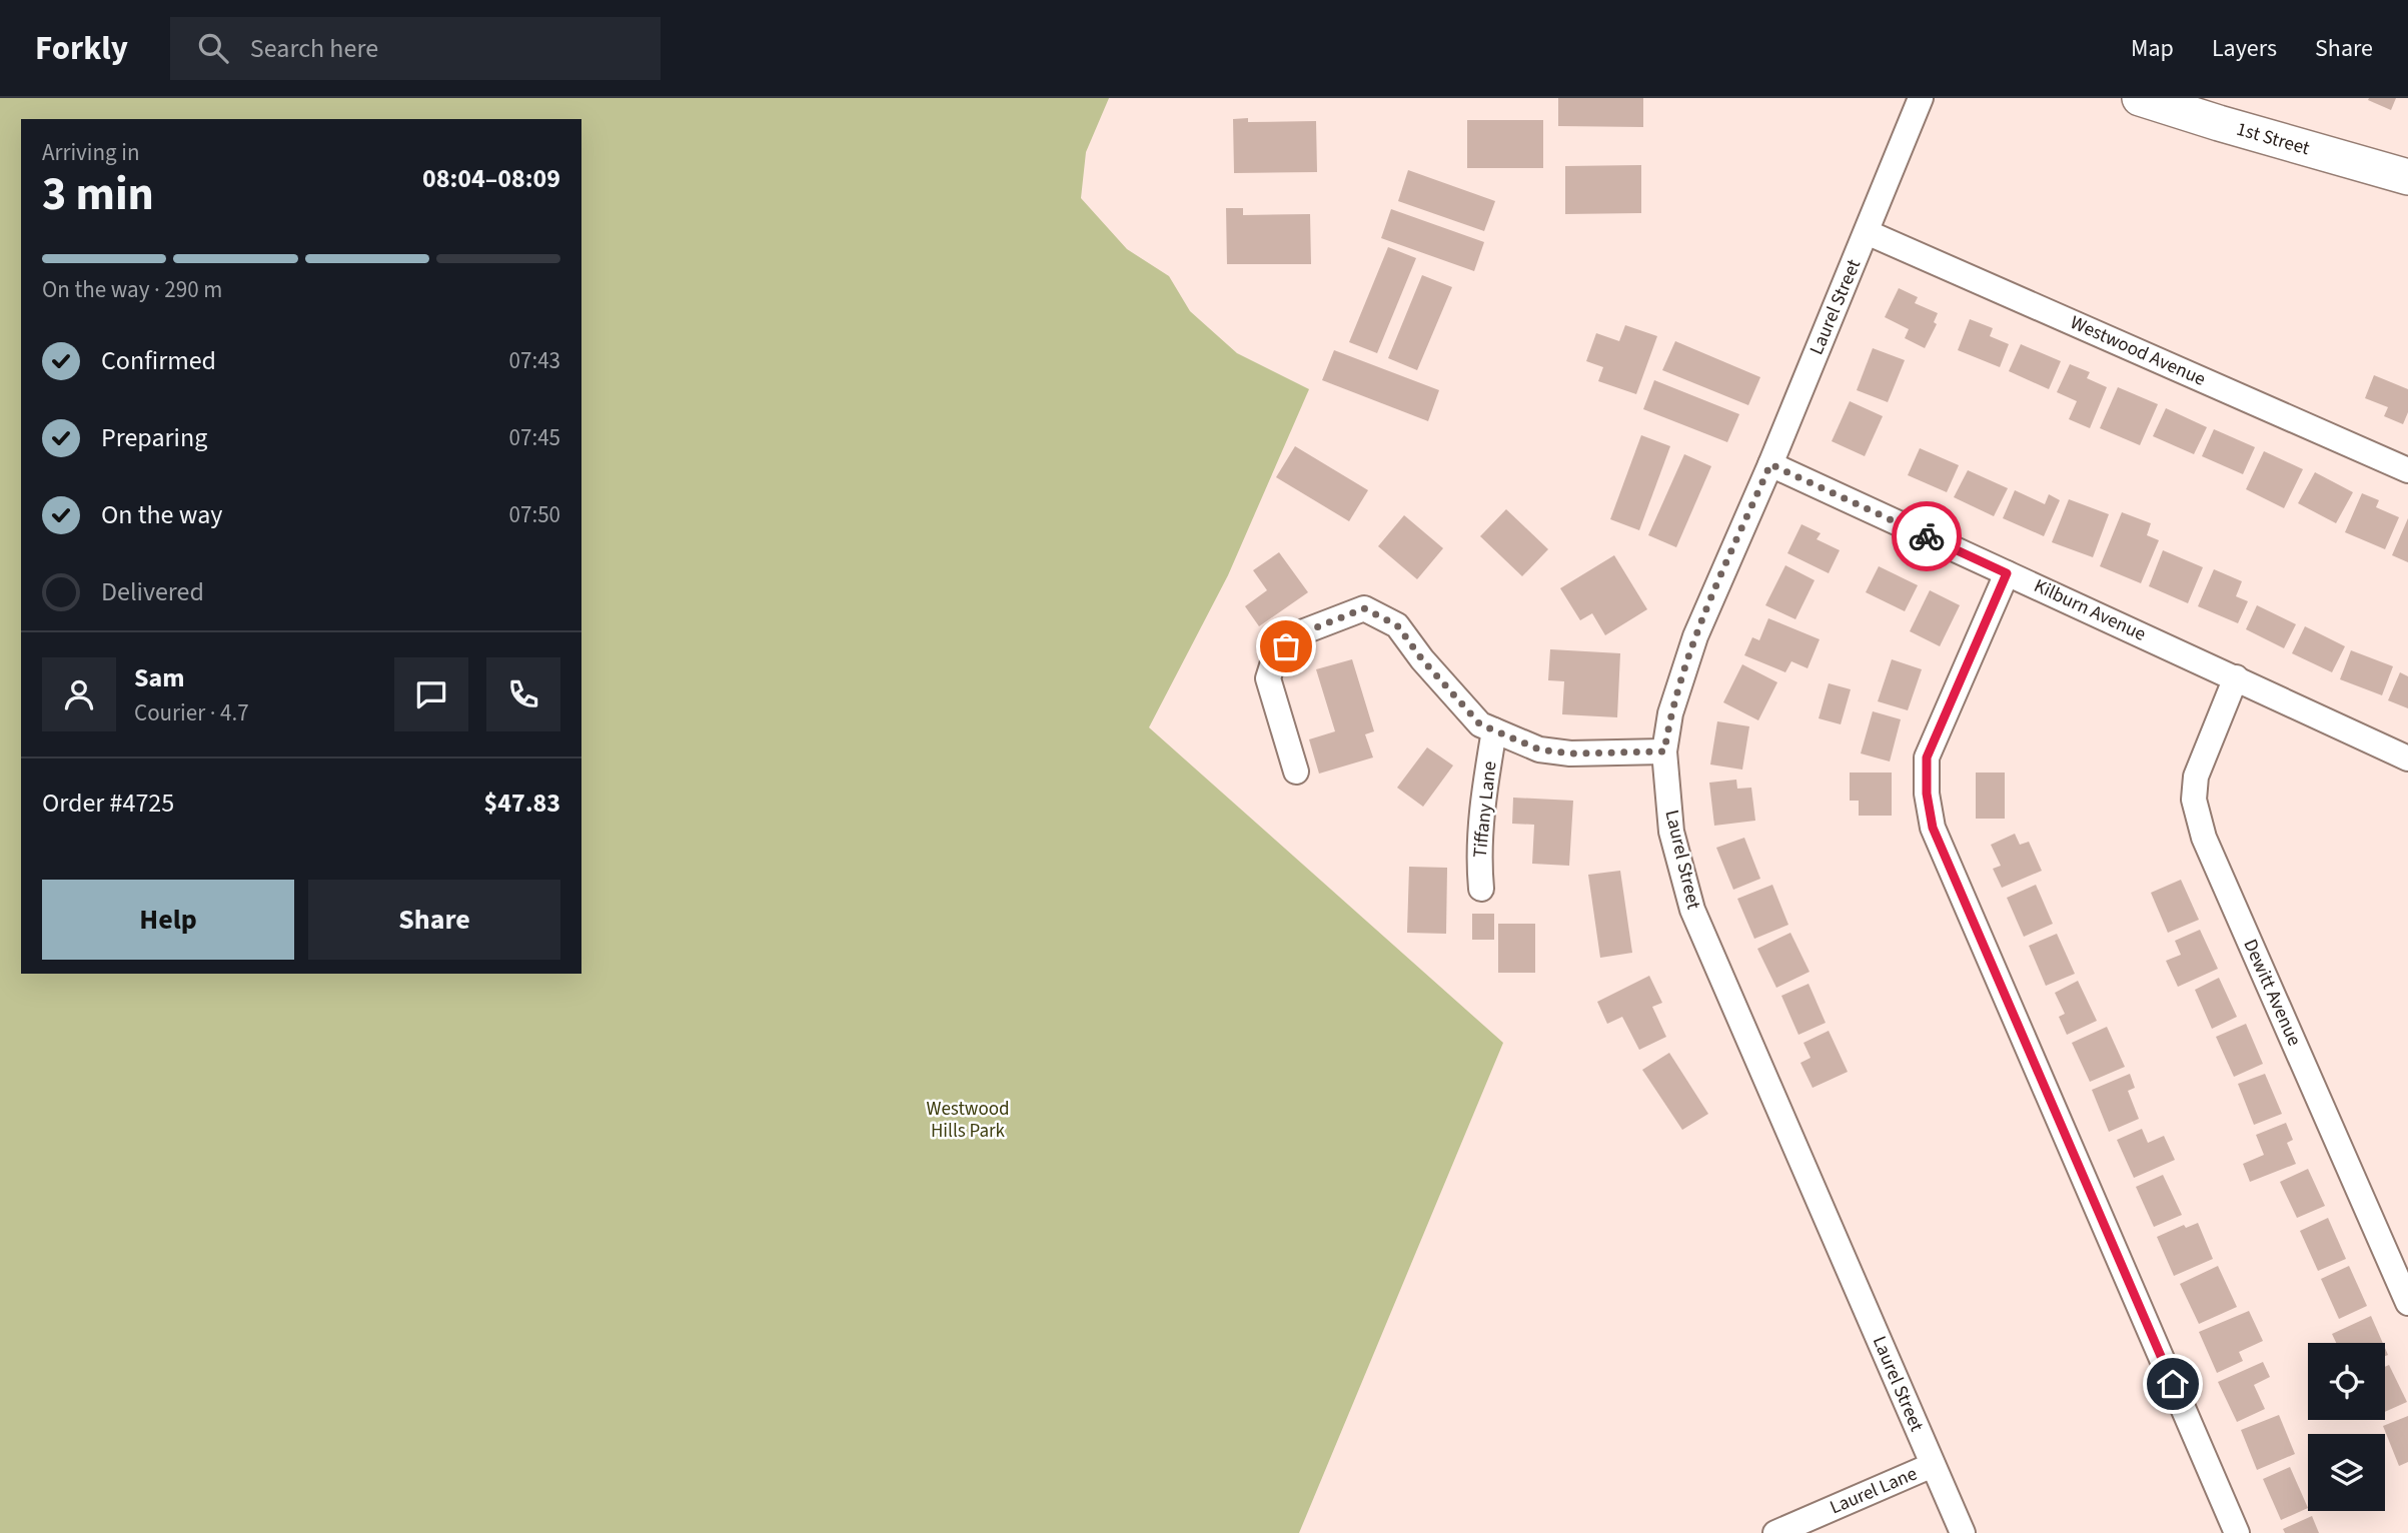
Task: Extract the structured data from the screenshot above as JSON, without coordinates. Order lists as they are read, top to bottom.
{
  "streets": {
    "main road": ["1st Street"],
    "street": [
      "Laurel Street",
      "Westwood Avenue",
      "Kilburn Avenue",
      "Tiffany Lane",
      "Dewitt Avenue",
      "Laurel Lane"
    ]
  },
  "crossings": [
    ["Laurel Street", "Westwood Avenue"],
    ["Laurel Street", "Kilburn Avenue"],
    ["Laurel Street", "Tiffany Lane"],
    ["Laurel Street", "Laurel Lane"],
    ["Kilburn Avenue", "Dewitt Avenue"]
  ],
  "parks": ["Westwood Hills Park"],
  "page": {
    "header": "Forkly",
    "search": "Search here",
    "nav": ["Map", "Layers", "Share"],
    "heading": ["3 min", "Arriving in", "08:04–08:09"],
    "panel": [
      "Sam",
      "Courier · 4.7",
      "Order #4725",
      "$47.83"
    ],
    "bar": "On the way · 290 m",
    "list": [
      ["Confirmed", "07:43"],
      ["Preparing", "07:45"],
      ["On the way", "07:50"],
      "Delivered"
    ],
    "buttons": ["Help", "Share"]
  }
}
